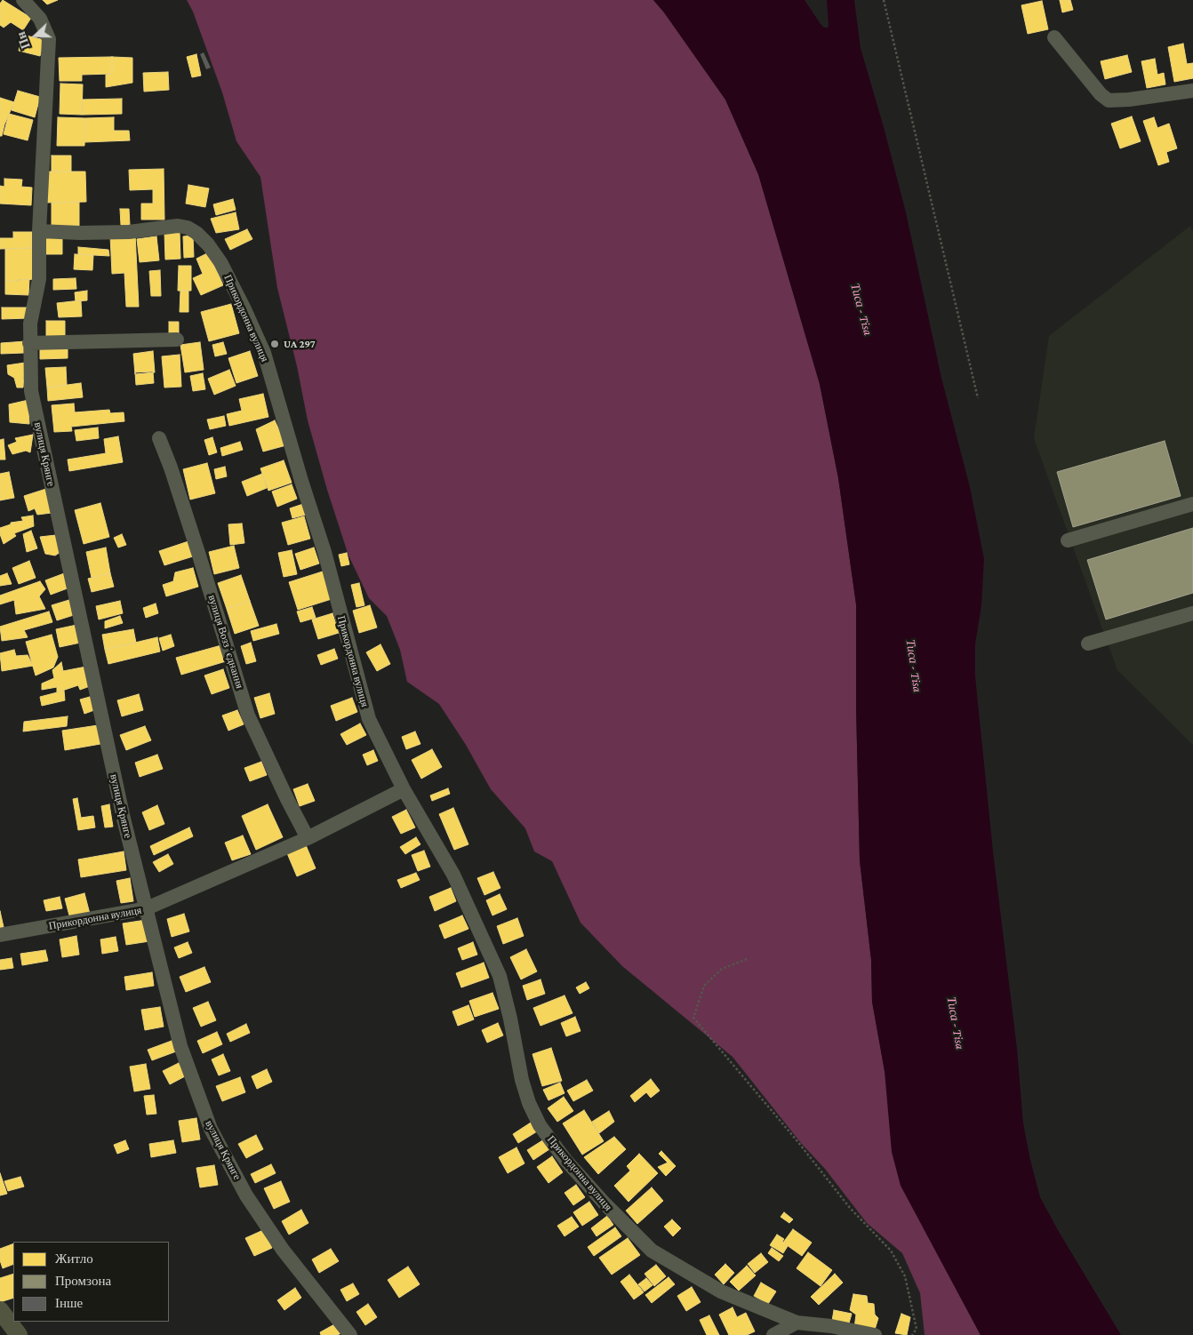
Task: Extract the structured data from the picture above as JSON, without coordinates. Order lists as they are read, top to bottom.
{
  "streets": {
    "street": ["Прикордонна вулиця", "вулиця Крянге", "вулиця Воззʼєднання"]
  },
  "crossings": [
    ["Прикордонна вулиця", "вулиця Крянге"],
    ["Прикордонна вулиця", "вулиця Воззʼєднання"]
  ],
  "water": ["Тиса - Tisa"],
  "places": ["UA 297"],
  "legend": ["Житло", "Промзона", "Інше"],
  "north": "left"
}
